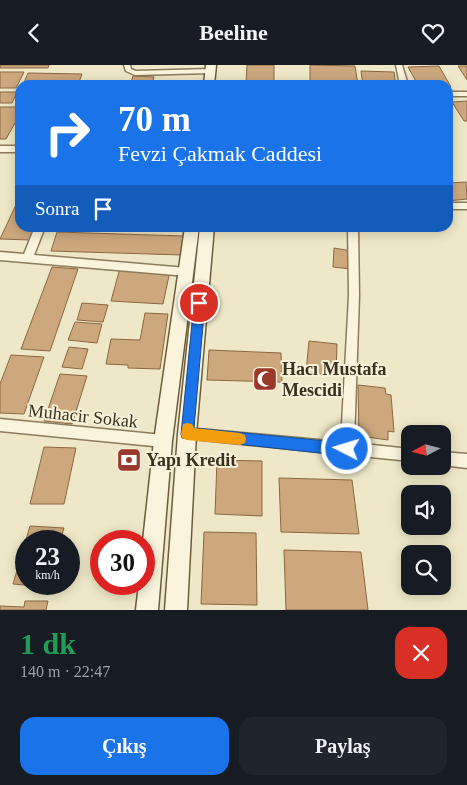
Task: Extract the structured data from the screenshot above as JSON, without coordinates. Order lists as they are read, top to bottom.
{
  "streets": {
    "street": ["Muhacir Sokak"]
  },
  "places": {
    "mosque": ["Hacı Mustafa Mescidi"],
    "bank": ["Yapı Kredit"]
  },
  "north": "left",
  "page": {
    "header": "Beeline",
    "turn": ["70 m", "Fevzi Çakmak Caddesi"],
    "then": "Sonra",
    "speed": "23 km/h",
    "limit": "30",
    "heading": ["1 dk", "140 m · 22:47"],
    "buttons": ["Çıkış", "Paylaş"]
  }
}
